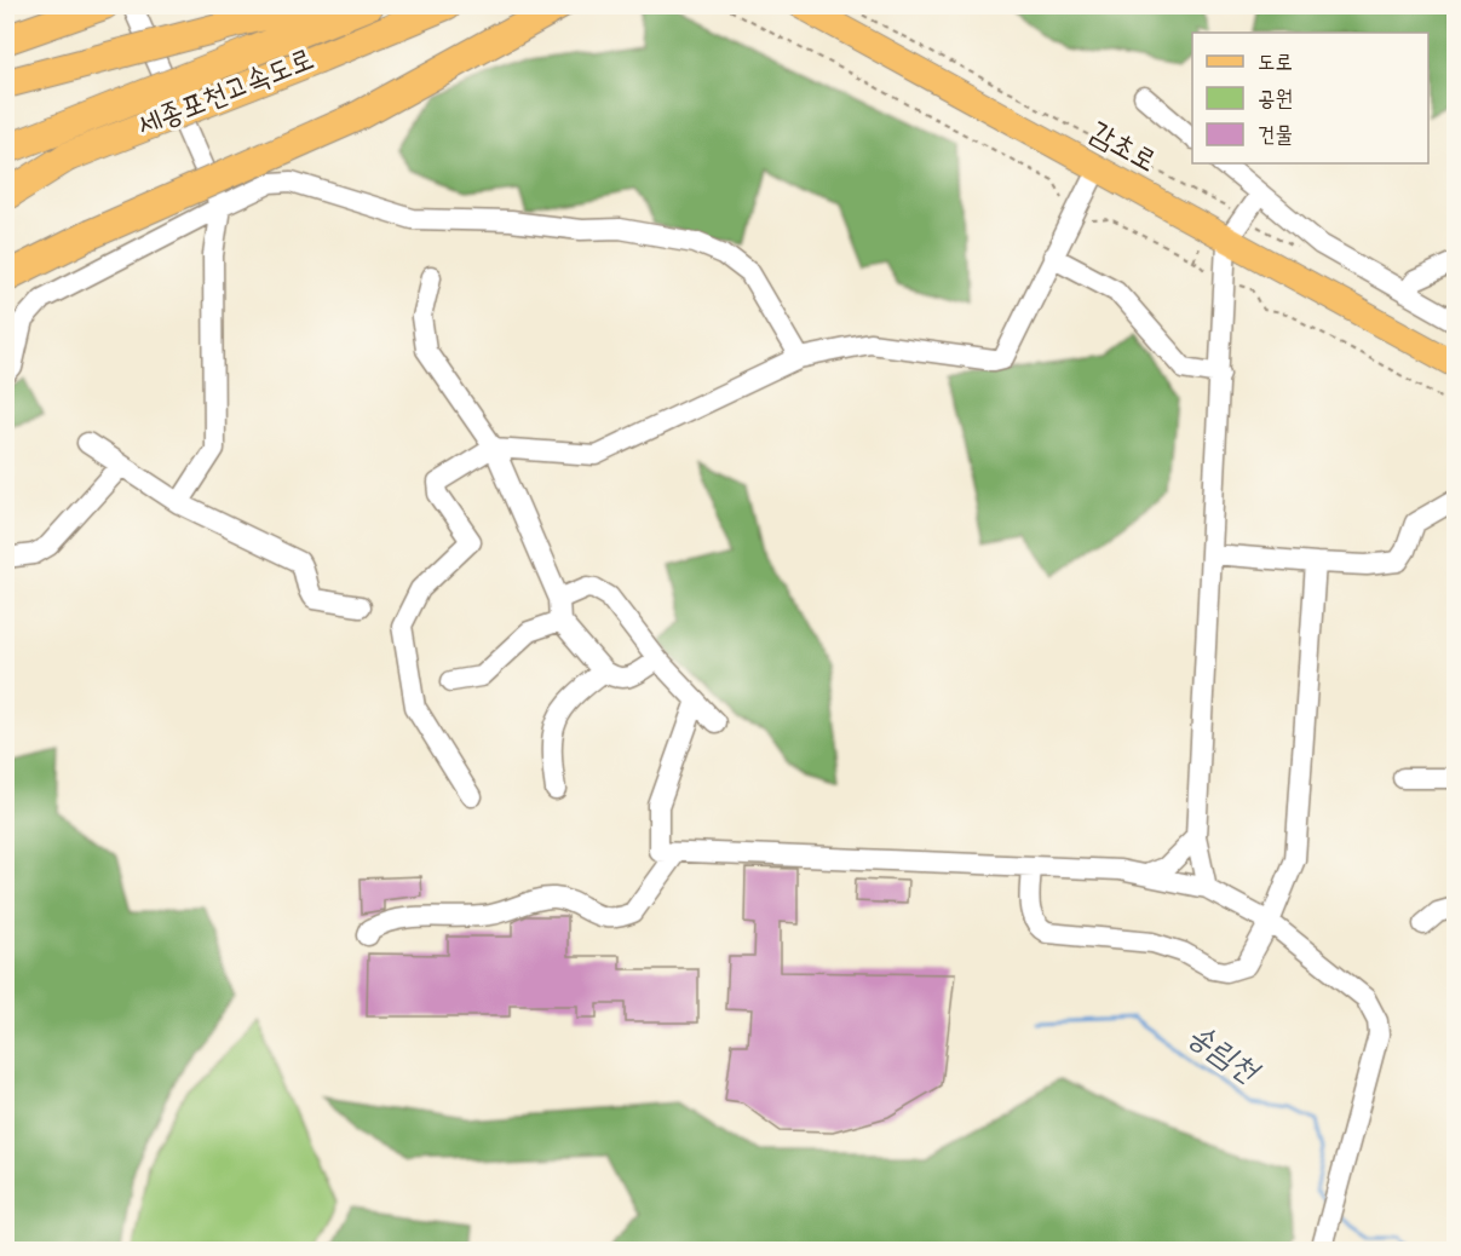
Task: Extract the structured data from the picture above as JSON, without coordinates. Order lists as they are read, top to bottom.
{
  "streets": {
    "highway": ["세종포천고속도로"],
    "main road": ["감초로"]
  },
  "water": ["송림천"],
  "legend": ["도로", "공원", "건물"]
}
